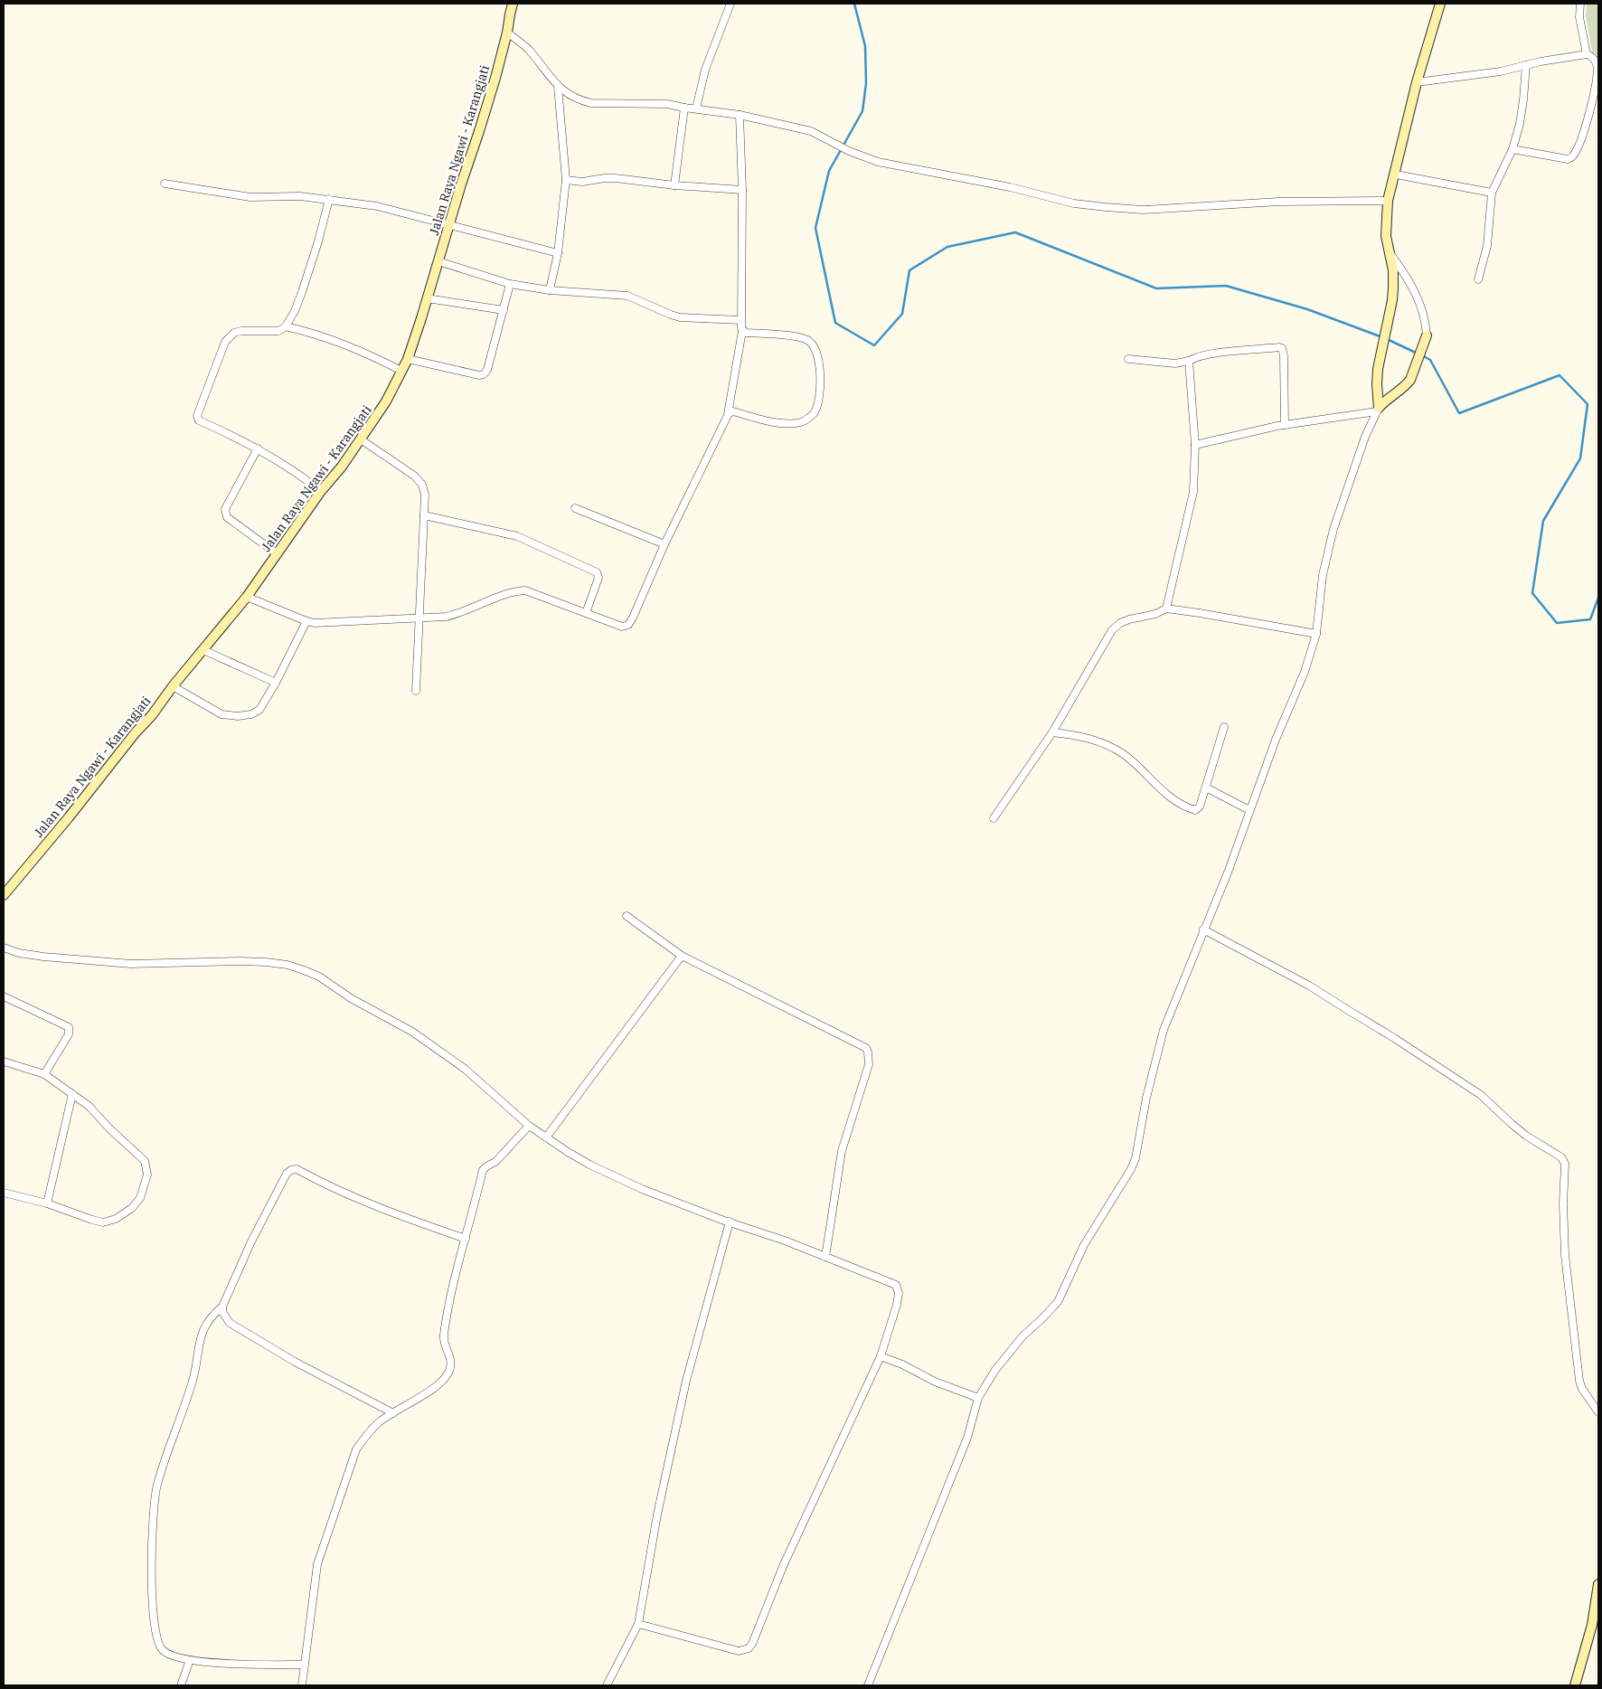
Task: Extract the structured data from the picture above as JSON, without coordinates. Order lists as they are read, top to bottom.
{
  "streets": {
    "street": ["Jalan Raya Ngawi - Karangjati"]
  }
}
